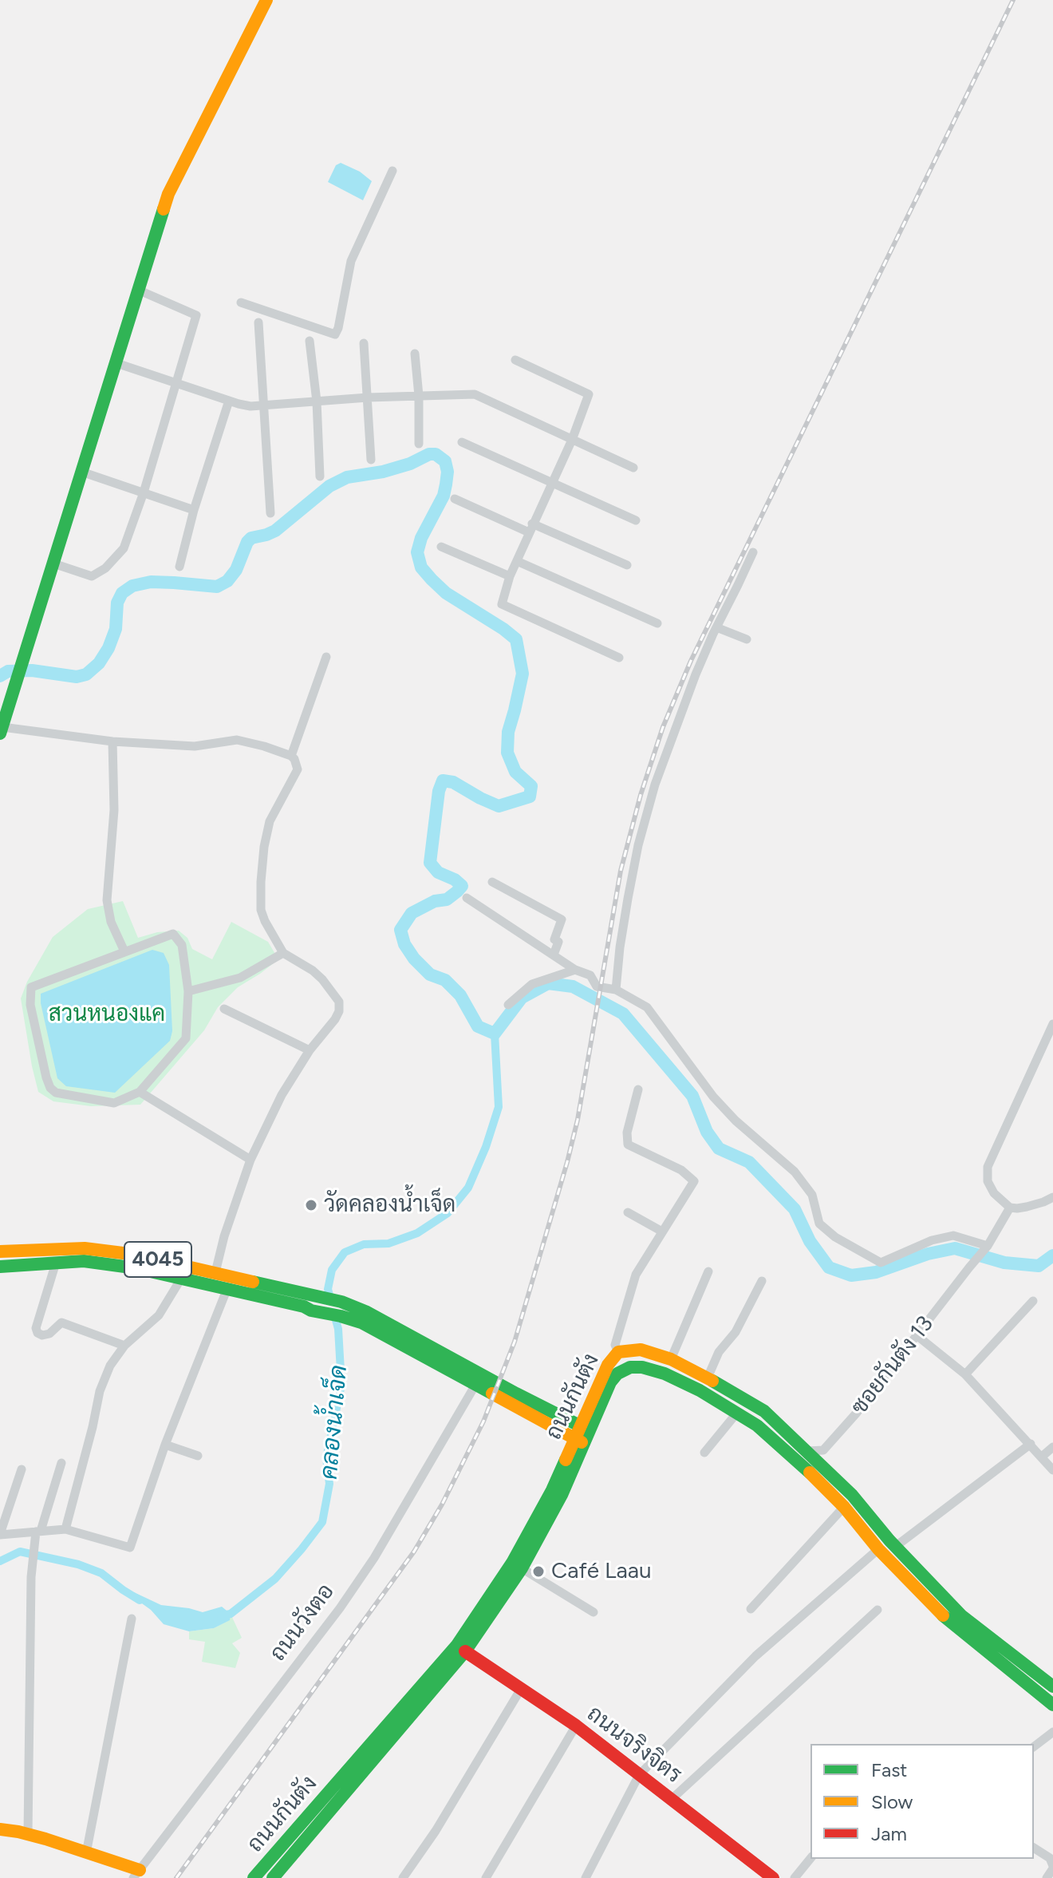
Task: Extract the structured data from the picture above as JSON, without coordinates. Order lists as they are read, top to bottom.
{
  "streets": {
    "main road": [
      "4045",
      "ถนนกันตัง",
      "ถนนวังตอ",
      "ถนนจริงจิตร"
    ],
    "street": ["ซอยกันตัง 13"]
  },
  "crossings": [
    ["4045", "ถนนกันตัง"],
    ["4045", "ถนนวังตอ"],
    ["ซอยกันตัง 13", "ถนนกันตัง"],
    ["ถนนกันตัง", "ถนนจริงจิตร"]
  ],
  "water": ["คลองน้ำเจ็ด"],
  "parks": ["สวนหนองแค"],
  "places": ["วัดคลองน้ำเจ็ด", "Café Laau"],
  "legend": ["Fast", "Slow", "Jam"]
}
